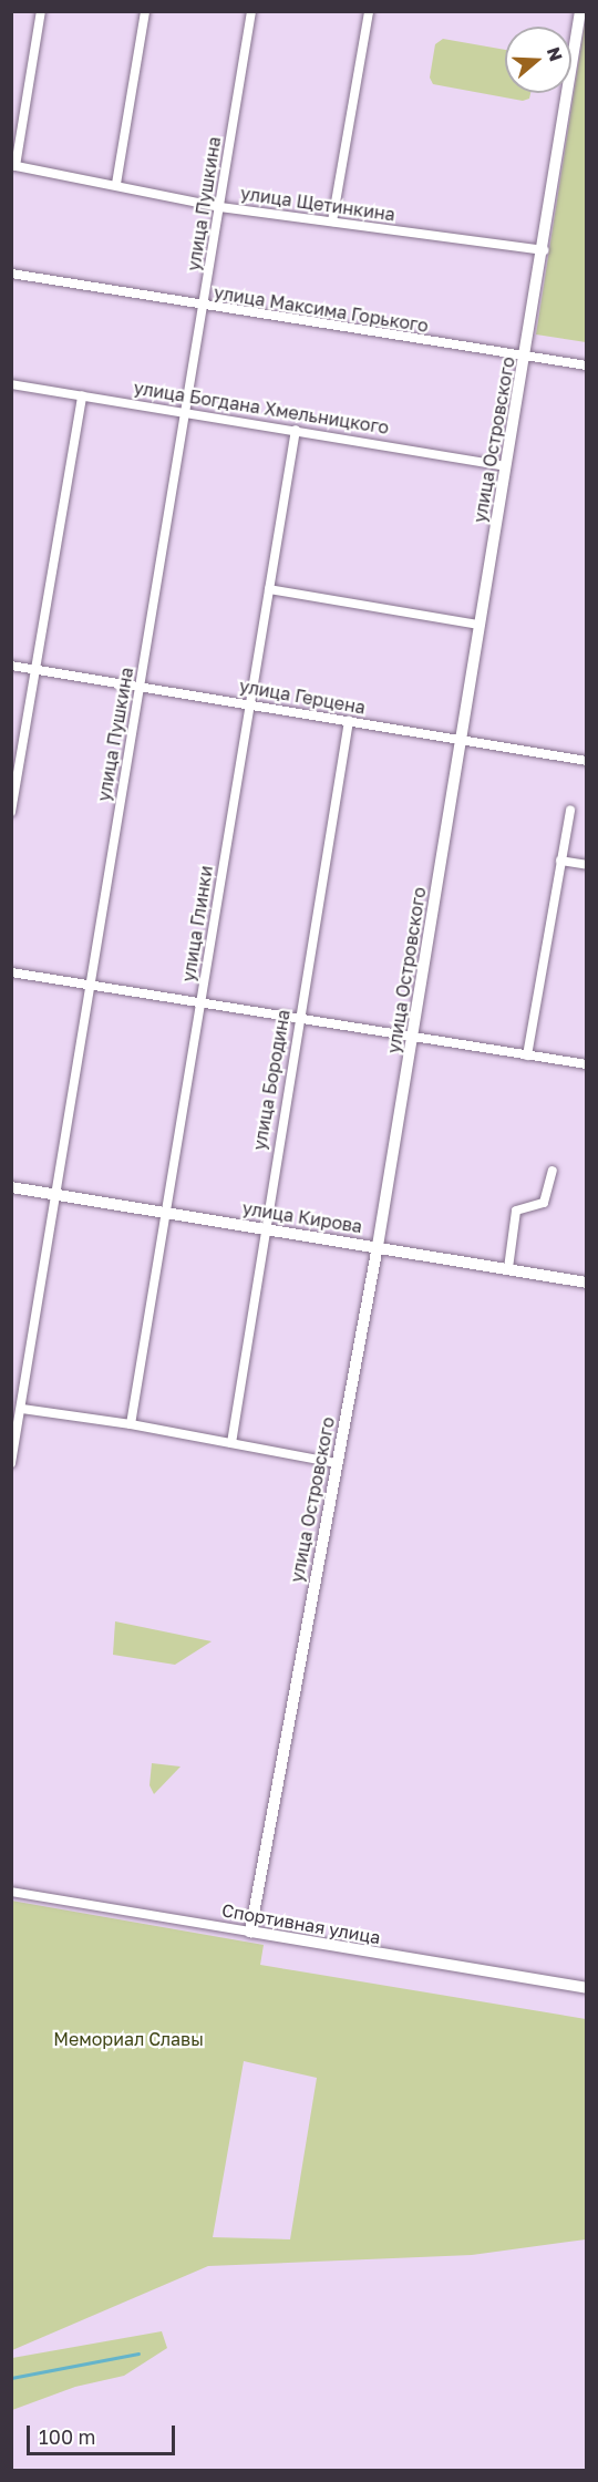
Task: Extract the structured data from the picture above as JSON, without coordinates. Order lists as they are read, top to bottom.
{
  "streets": {
    "street": [
      "улица Пушкина",
      "улица Щетинкина",
      "улица Максима Горького",
      "улица Богдана Хмельницкого",
      "улица Островского",
      "улица Герцена",
      "улица Глинки",
      "улица Бородина",
      "улица Кирова",
      "Спортивная улица"
    ]
  },
  "crossings": [
    ["улица Пушкина", "улица Щетинкина"],
    ["улица Пушкина", "улица Максима Горького"],
    ["улица Пушкина", "улица Богдана Хмельницкого"],
    ["улица Пушкина", "улица Герцена"],
    ["улица Пушкина", "улица Кирова"],
    ["улица Щетинкина", "улица Островского"],
    ["улица Максима Горького", "улица Островского"],
    ["улица Богдана Хмельницкого", "улица Островского"],
    ["улица Богдана Хмельницкого", "улица Глинки"],
    ["улица Островского", "улица Герцена"],
    ["улица Островского", "улица Кирова"],
    ["улица Островского", "Спортивная улица"],
    ["улица Герцена", "улица Глинки"],
    ["улица Герцена", "улица Бородина"],
    ["улица Глинки", "улица Кирова"],
    ["улица Бородина", "улица Кирова"]
  ],
  "parks": ["Мемориал Славы"],
  "scale_bar": "100 m",
  "north": "right"
}
